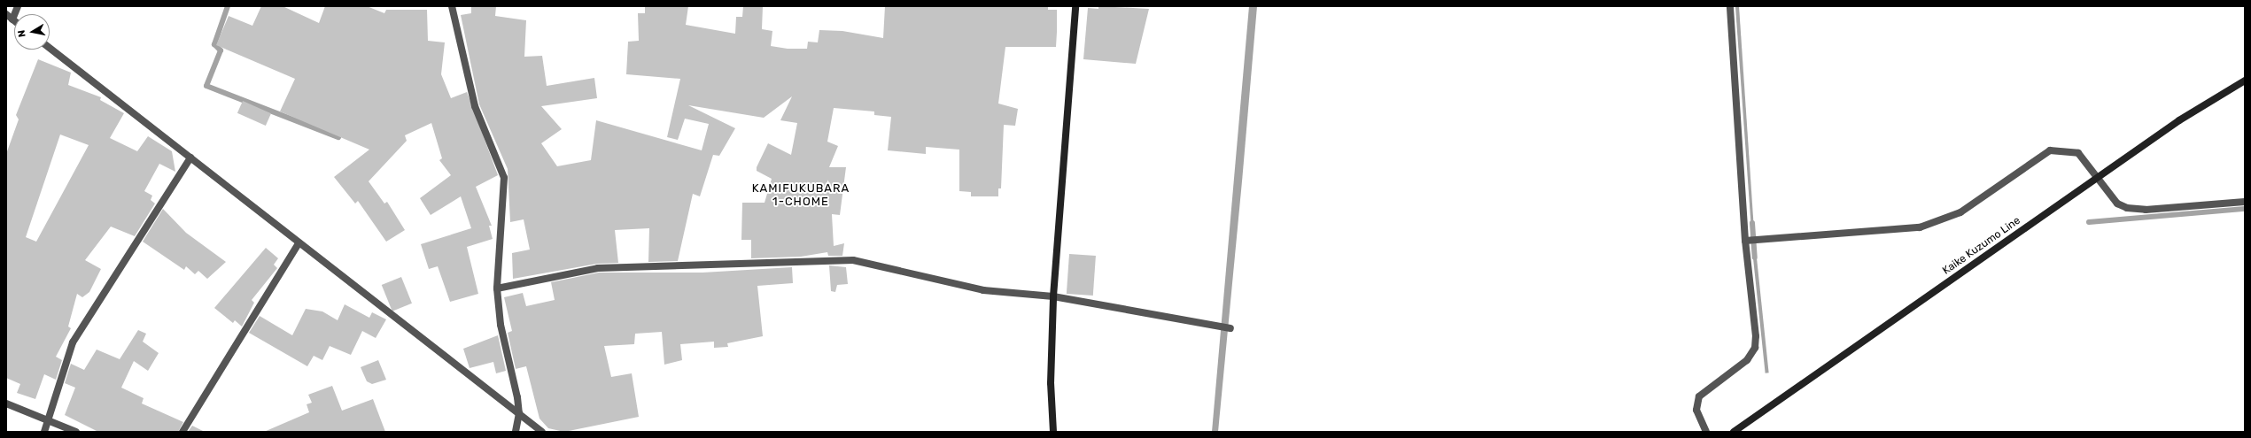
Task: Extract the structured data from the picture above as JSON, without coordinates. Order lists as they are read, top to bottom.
{
  "streets": {
    "main road": ["Kaike Kuzumo Line"]
  },
  "districts": ["KAMIFUKUBARA 1-CHOME"],
  "north": "left"
}
